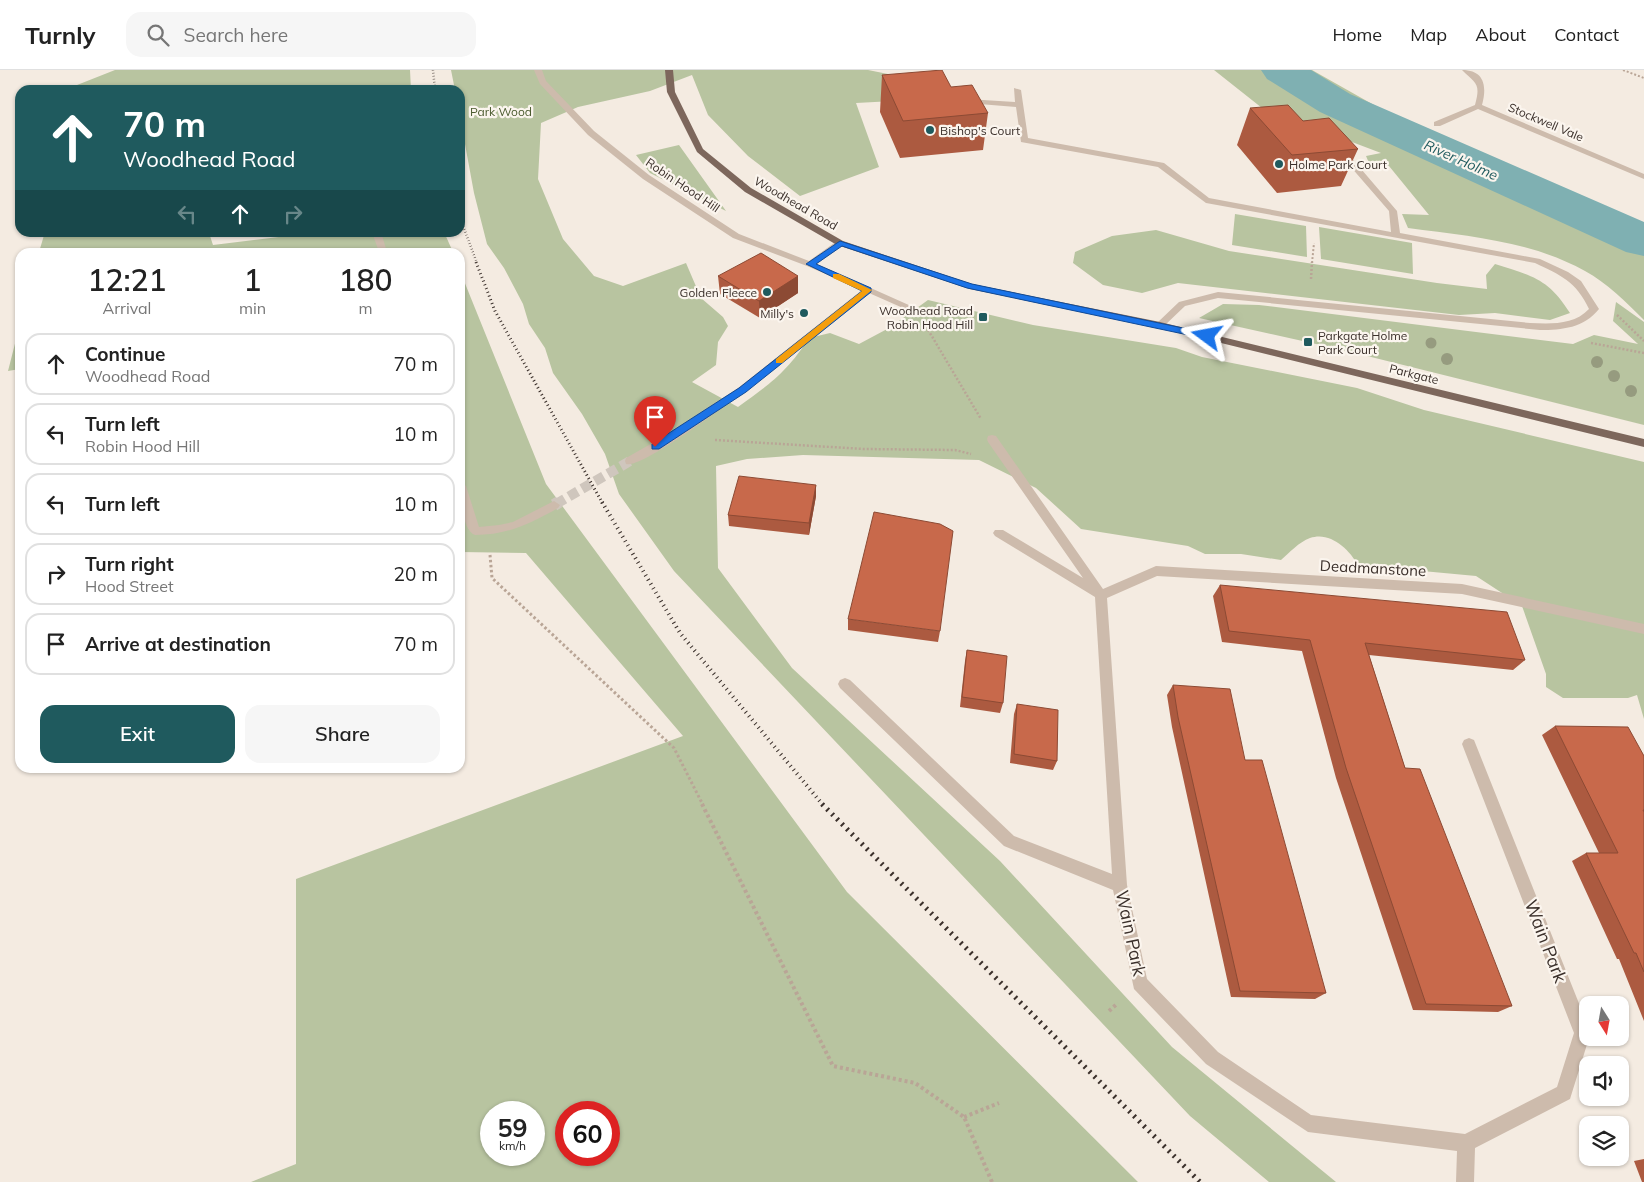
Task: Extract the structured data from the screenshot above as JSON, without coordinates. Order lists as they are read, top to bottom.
{
  "streets": {
    "main road": ["Woodhead Road", "Parkgate"],
    "street": [
      "Stockwell Vale",
      "Robin Hood Hill",
      "Deadmanstone",
      "Wain Park"
    ]
  },
  "crossings": [
    ["Woodhead Road", "Parkgate"],
    ["Deadmanstone", "Wain Park"]
  ],
  "water": ["River Holme"],
  "parks": ["Park Wood"],
  "places": {
    "other": [
      "Bishop's Court",
      "Holme Park Court",
      "Golden Fleece",
      "Milly's"
    ],
    "transit": ["Woodhead Road Robin Hood Hill", "Parkgate Holme Park Court"]
  },
  "north": "bottom",
  "page": {
    "header": "Turnly",
    "search": "Search here",
    "nav": [
      "Home",
      "Map",
      "About",
      "Contact"
    ],
    "turn": ["70 m", "Woodhead Road"],
    "eta": [
      "12:21",
      "Arrival",
      "1",
      "min",
      "180",
      "m"
    ],
    "list": [
      {
        "name": "Continue",
        "note": "Woodhead Road",
        "value": "70 m"
      },
      {
        "name": "Turn left",
        "note": "Robin Hood Hill",
        "value": "10 m"
      },
      {
        "name": "Turn left",
        "value": "10 m"
      },
      {
        "name": "Turn right",
        "note": "Hood Street",
        "value": "20 m"
      },
      {
        "name": "Arrive at destination",
        "value": "70 m"
      }
    ],
    "buttons": ["Exit", "Share"],
    "speed": "59 km/h",
    "limit": "60"
  }
}
